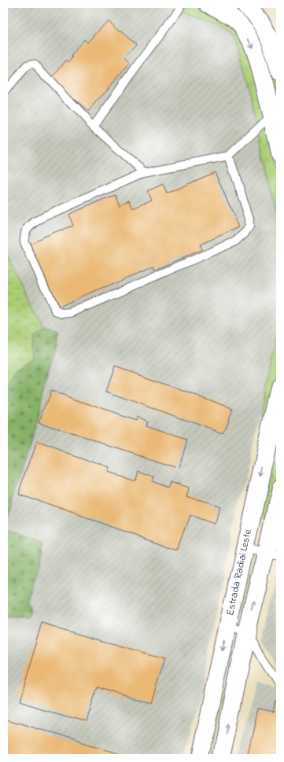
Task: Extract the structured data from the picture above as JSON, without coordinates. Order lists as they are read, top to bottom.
{
  "streets": {
    "street": ["Estrada Radial Leste"]
  }
}
